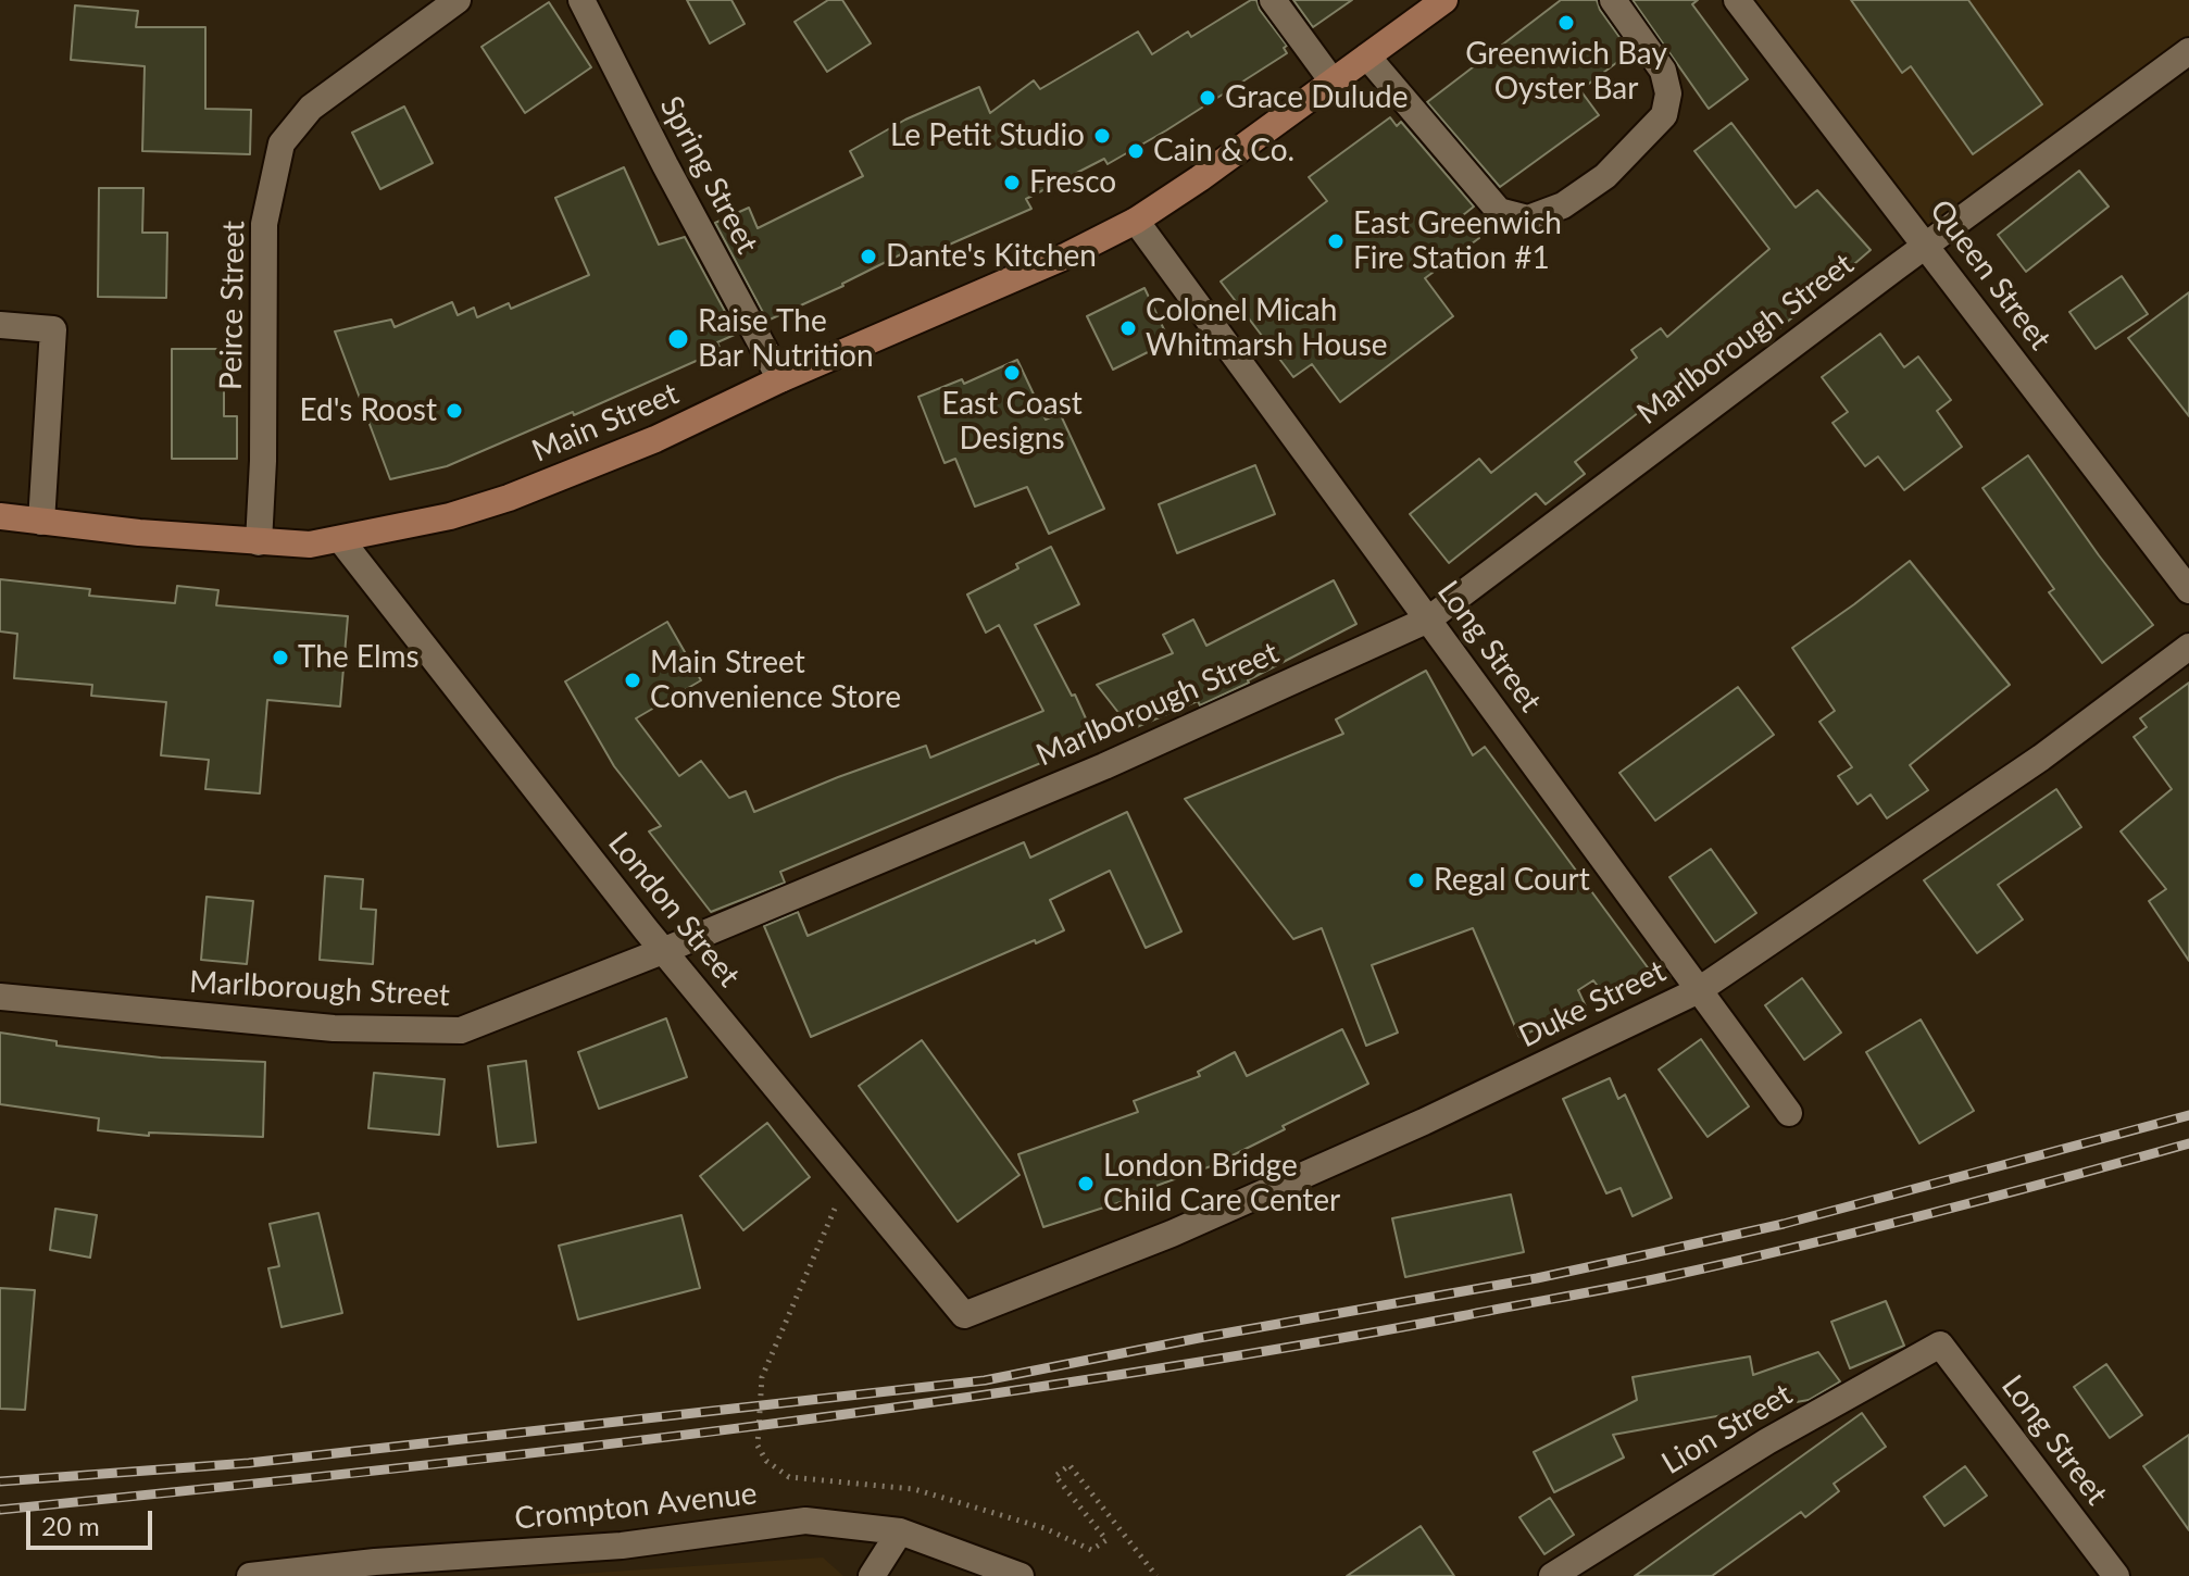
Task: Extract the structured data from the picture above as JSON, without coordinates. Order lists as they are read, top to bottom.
{
  "streets": {
    "main road": ["Main Street"],
    "street": [
      "Spring Street",
      "Queen Street",
      "Peirce Street",
      "Marlborough Street",
      "Long Street",
      "London Street",
      "Duke Street",
      "Lion Street",
      "Crompton Avenue"
    ]
  },
  "crossings": [
    ["Spring Street", "Main Street"],
    ["Queen Street", "Marlborough Street"],
    ["Peirce Street", "Main Street"],
    ["Marlborough Street", "Long Street"],
    ["Marlborough Street", "London Street"],
    ["Main Street", "Long Street"],
    ["Main Street", "London Street"],
    ["Long Street", "Duke Street"],
    ["Long Street", "Lion Street"],
    ["London Street", "Duke Street"]
  ],
  "places": [
    "Greenwich Bay Oyster Bar",
    "Grace Dulude",
    "Le Petit Studio",
    "Cain & Co.",
    "Fresco",
    "East Greenwich Fire Station #1",
    "Dante's Kitchen",
    "Colonel Micah Whitmarsh House",
    "Raise The Bar Nutrition",
    "East Coast Designs",
    "Ed's Roost",
    "The Elms",
    "Main Street Convenience Store",
    "Regal Court",
    "London Bridge Child Care Center"
  ],
  "scale_bar": "20 m"
}
